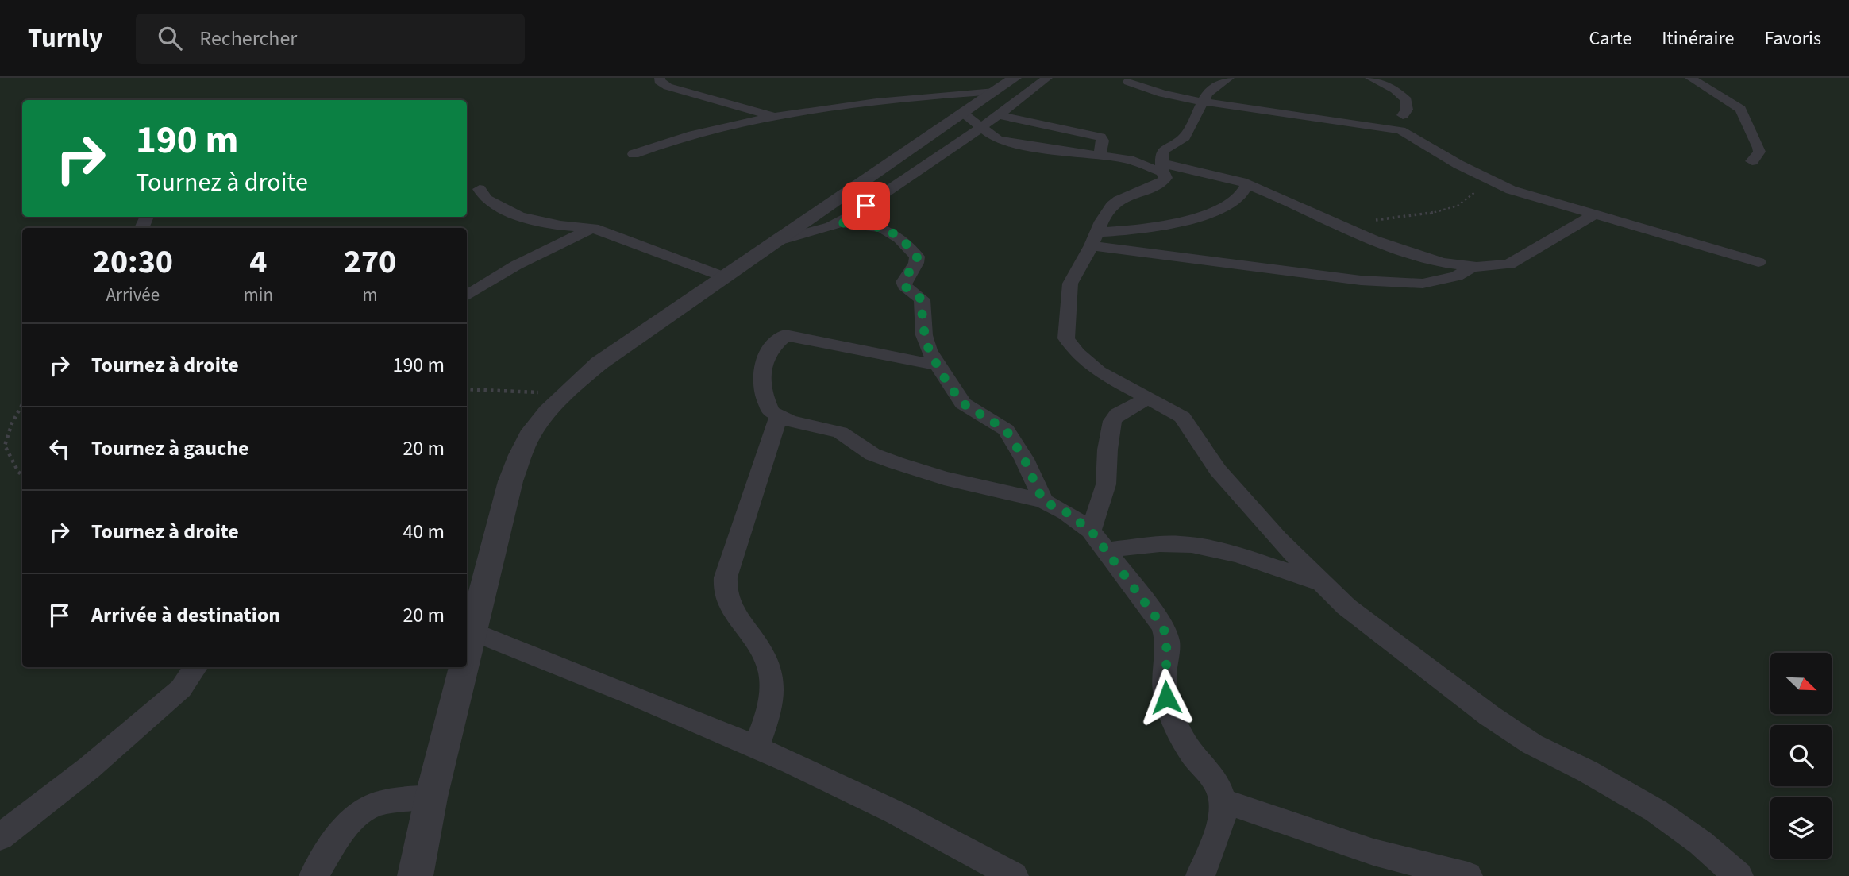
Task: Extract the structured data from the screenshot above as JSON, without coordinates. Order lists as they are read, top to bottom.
{
  "north": "bottom right",
  "page": {
    "header": "Turnly",
    "search": "Rechercher",
    "nav": ["Carte", "Itinéraire", "Favoris"],
    "turn": ["190 m", "Tournez à droite"],
    "eta": [
      "20:30",
      "Arrivée",
      "4",
      "min",
      "270",
      "m"
    ],
    "list": [
      {
        "name": "Tournez à droite",
        "value": "190 m"
      },
      {
        "name": "Tournez à gauche",
        "value": "20 m"
      },
      {
        "name": "Tournez à droite",
        "value": "40 m"
      },
      {
        "name": "Arrivée à destination",
        "value": "20 m"
      }
    ]
  }
}
